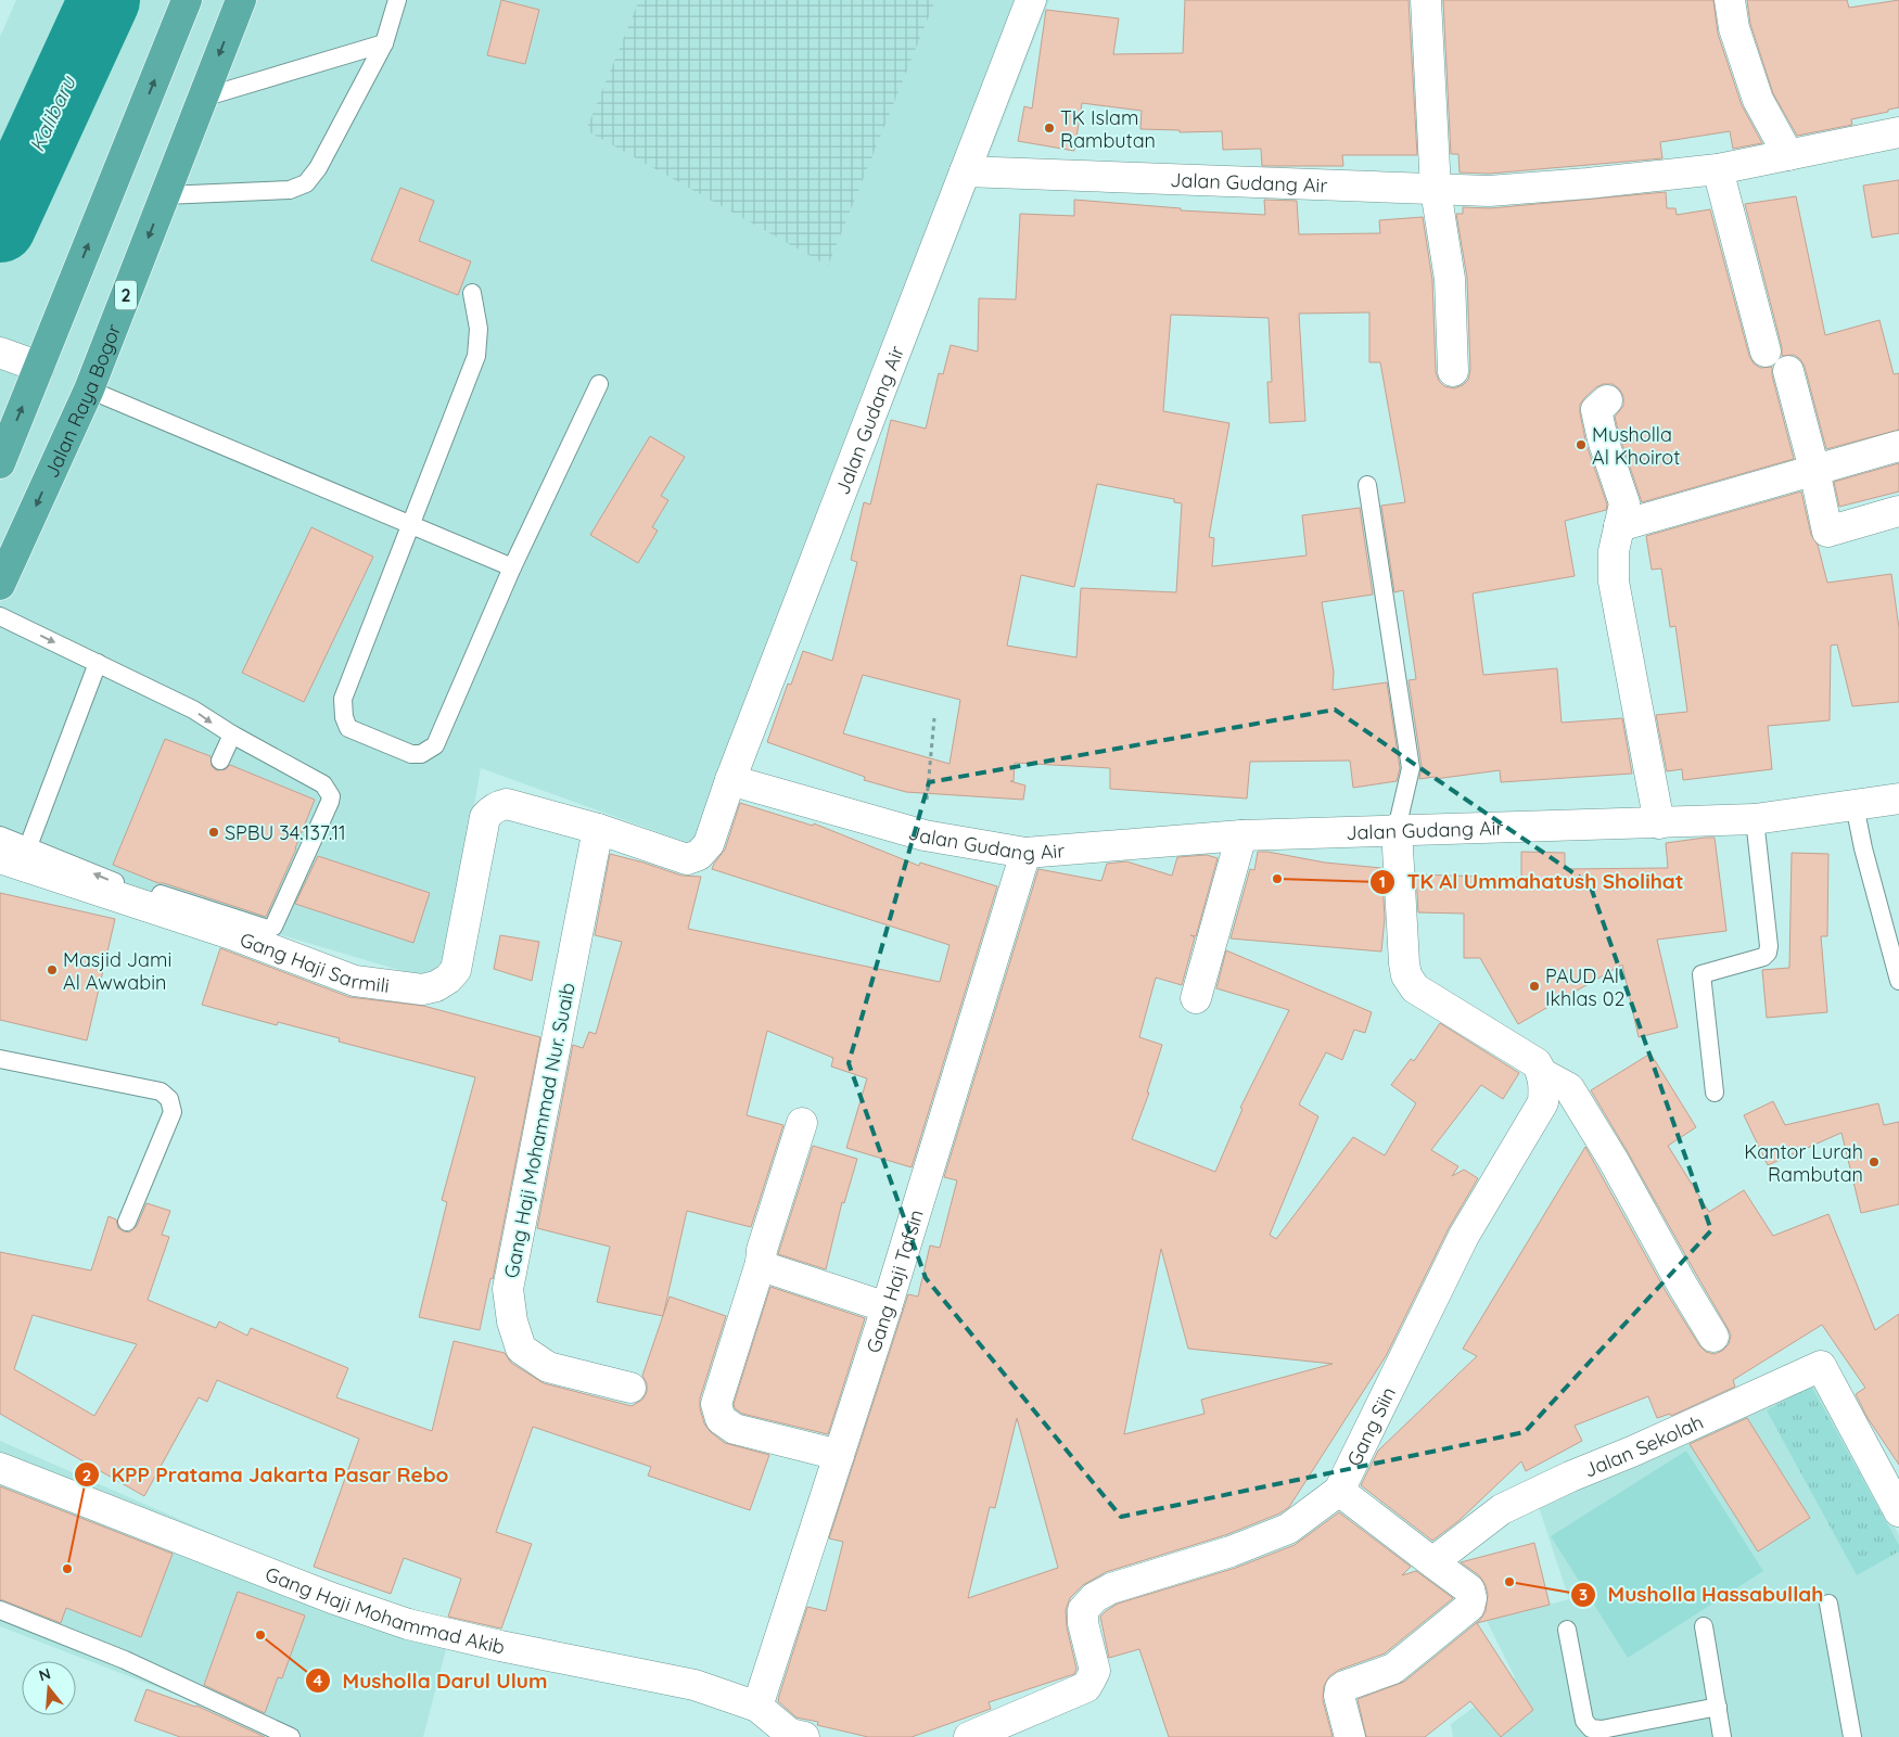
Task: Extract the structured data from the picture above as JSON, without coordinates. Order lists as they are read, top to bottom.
{
  "streets": {
    "highway": ["2", "Jalan Raya Bogor"],
    "street": [
      "Jalan Gudang Air",
      "Gang Haji Sarmili",
      "Gang Haji Mohammad Nur. Suaib",
      "Gang Haji Tafsin",
      "Gang Siin",
      "Jalan Sekolah",
      "Gang Haji Mohammad Akib"
    ]
  },
  "crossings": [
    ["Jalan Gudang Air", "Gang Haji Tafsin"],
    ["Gang Haji Sarmili", "Gang Haji Mohammad Nur. Suaib"],
    ["Gang Haji Tafsin", "Gang Haji Mohammad Akib"]
  ],
  "water": ["Kalibaru"],
  "places": [
    "TK Islam Rambutan",
    "Musholla Al Khoirot",
    "SPBU 34.137.11",
    "TK Al Ummahatush Sholihat",
    "Masjid Jami Al Awwabin",
    "PAUD Al Ikhlas 02",
    "Kantor Lurah Rambutan",
    "KPP Pratama Jakarta Pasar Rebo",
    "Musholla Hassabullah",
    "Musholla Darul Ulum"
  ],
  "north": "top"
}
